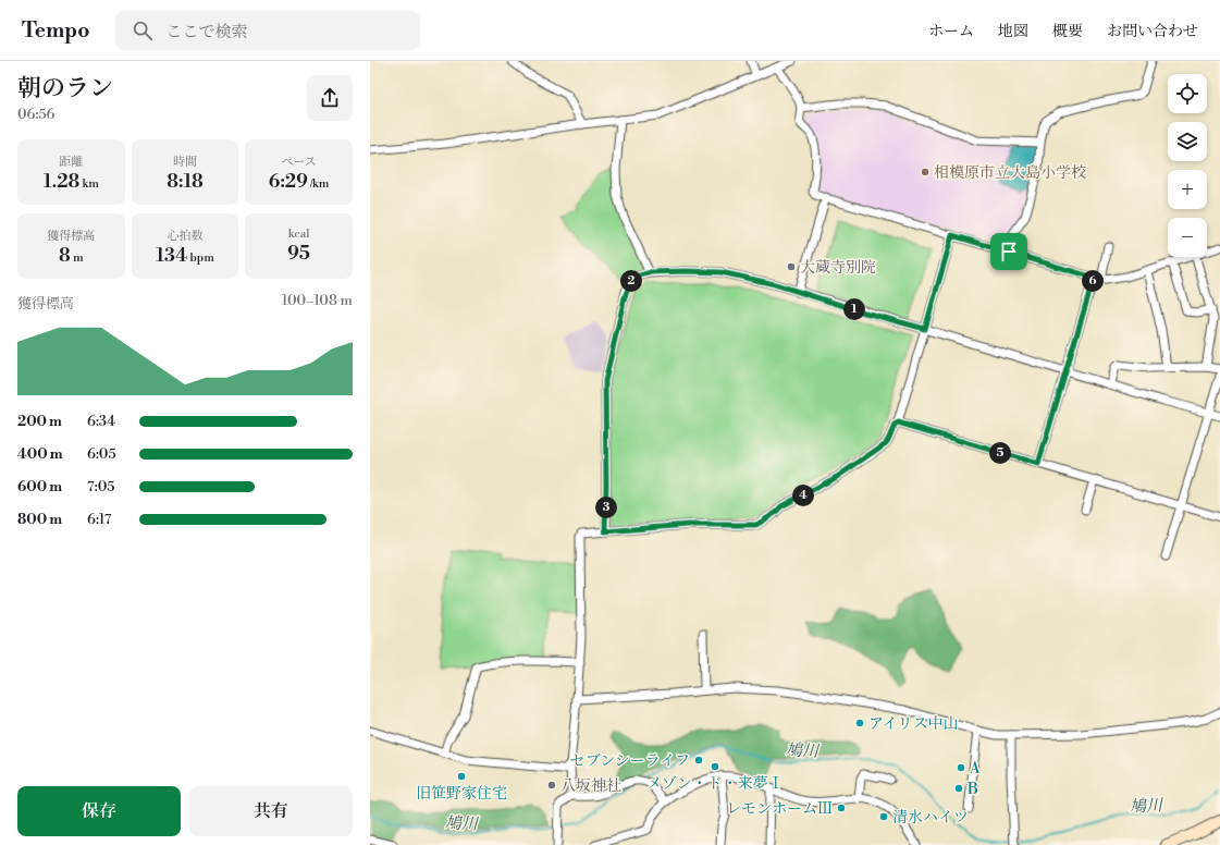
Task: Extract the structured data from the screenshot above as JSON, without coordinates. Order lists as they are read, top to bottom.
{
  "water": ["鳩川"],
  "places": [
    "相模原市立大島小学校",
    "大蔵寺別院",
    "アイリス中山",
    "セブンシーライフ",
    "メゾン・ド・来夢Ⅰ",
    "A",
    "旧笹野家住宅",
    "八坂神社",
    "B",
    "レモンホームⅢ",
    "清水ハイツ"
  ],
  "page": {
    "header": "Tempo",
    "search": "ここで検索",
    "nav": [
      "ホーム",
      "地図",
      "概要",
      "お問い合わせ"
    ],
    "heading": ["朝のラン", "06:56"],
    "map_buttons": ["+", "−"],
    "stats": [
      ["距離", "1.28 km"],
      ["時間", "8:18"],
      ["ペース", "6:29 /km"],
      ["獲得標高", "8 m"],
      ["心拍数", "134 bpm"],
      ["kcal", "95"]
    ],
    "pins": [
      "2",
      "6",
      "1",
      "5",
      "4",
      "3"
    ],
    "chart": ["獲得標高", "100–108 m"],
    "list": [
      {
        "name": "200 m",
        "note": "6:34"
      },
      {
        "name": "400 m",
        "note": "6:05"
      },
      {
        "name": "600 m",
        "note": "7:05"
      },
      {
        "name": "800 m",
        "note": "6:17"
      }
    ],
    "buttons": ["保存", "共有"]
  }
}
